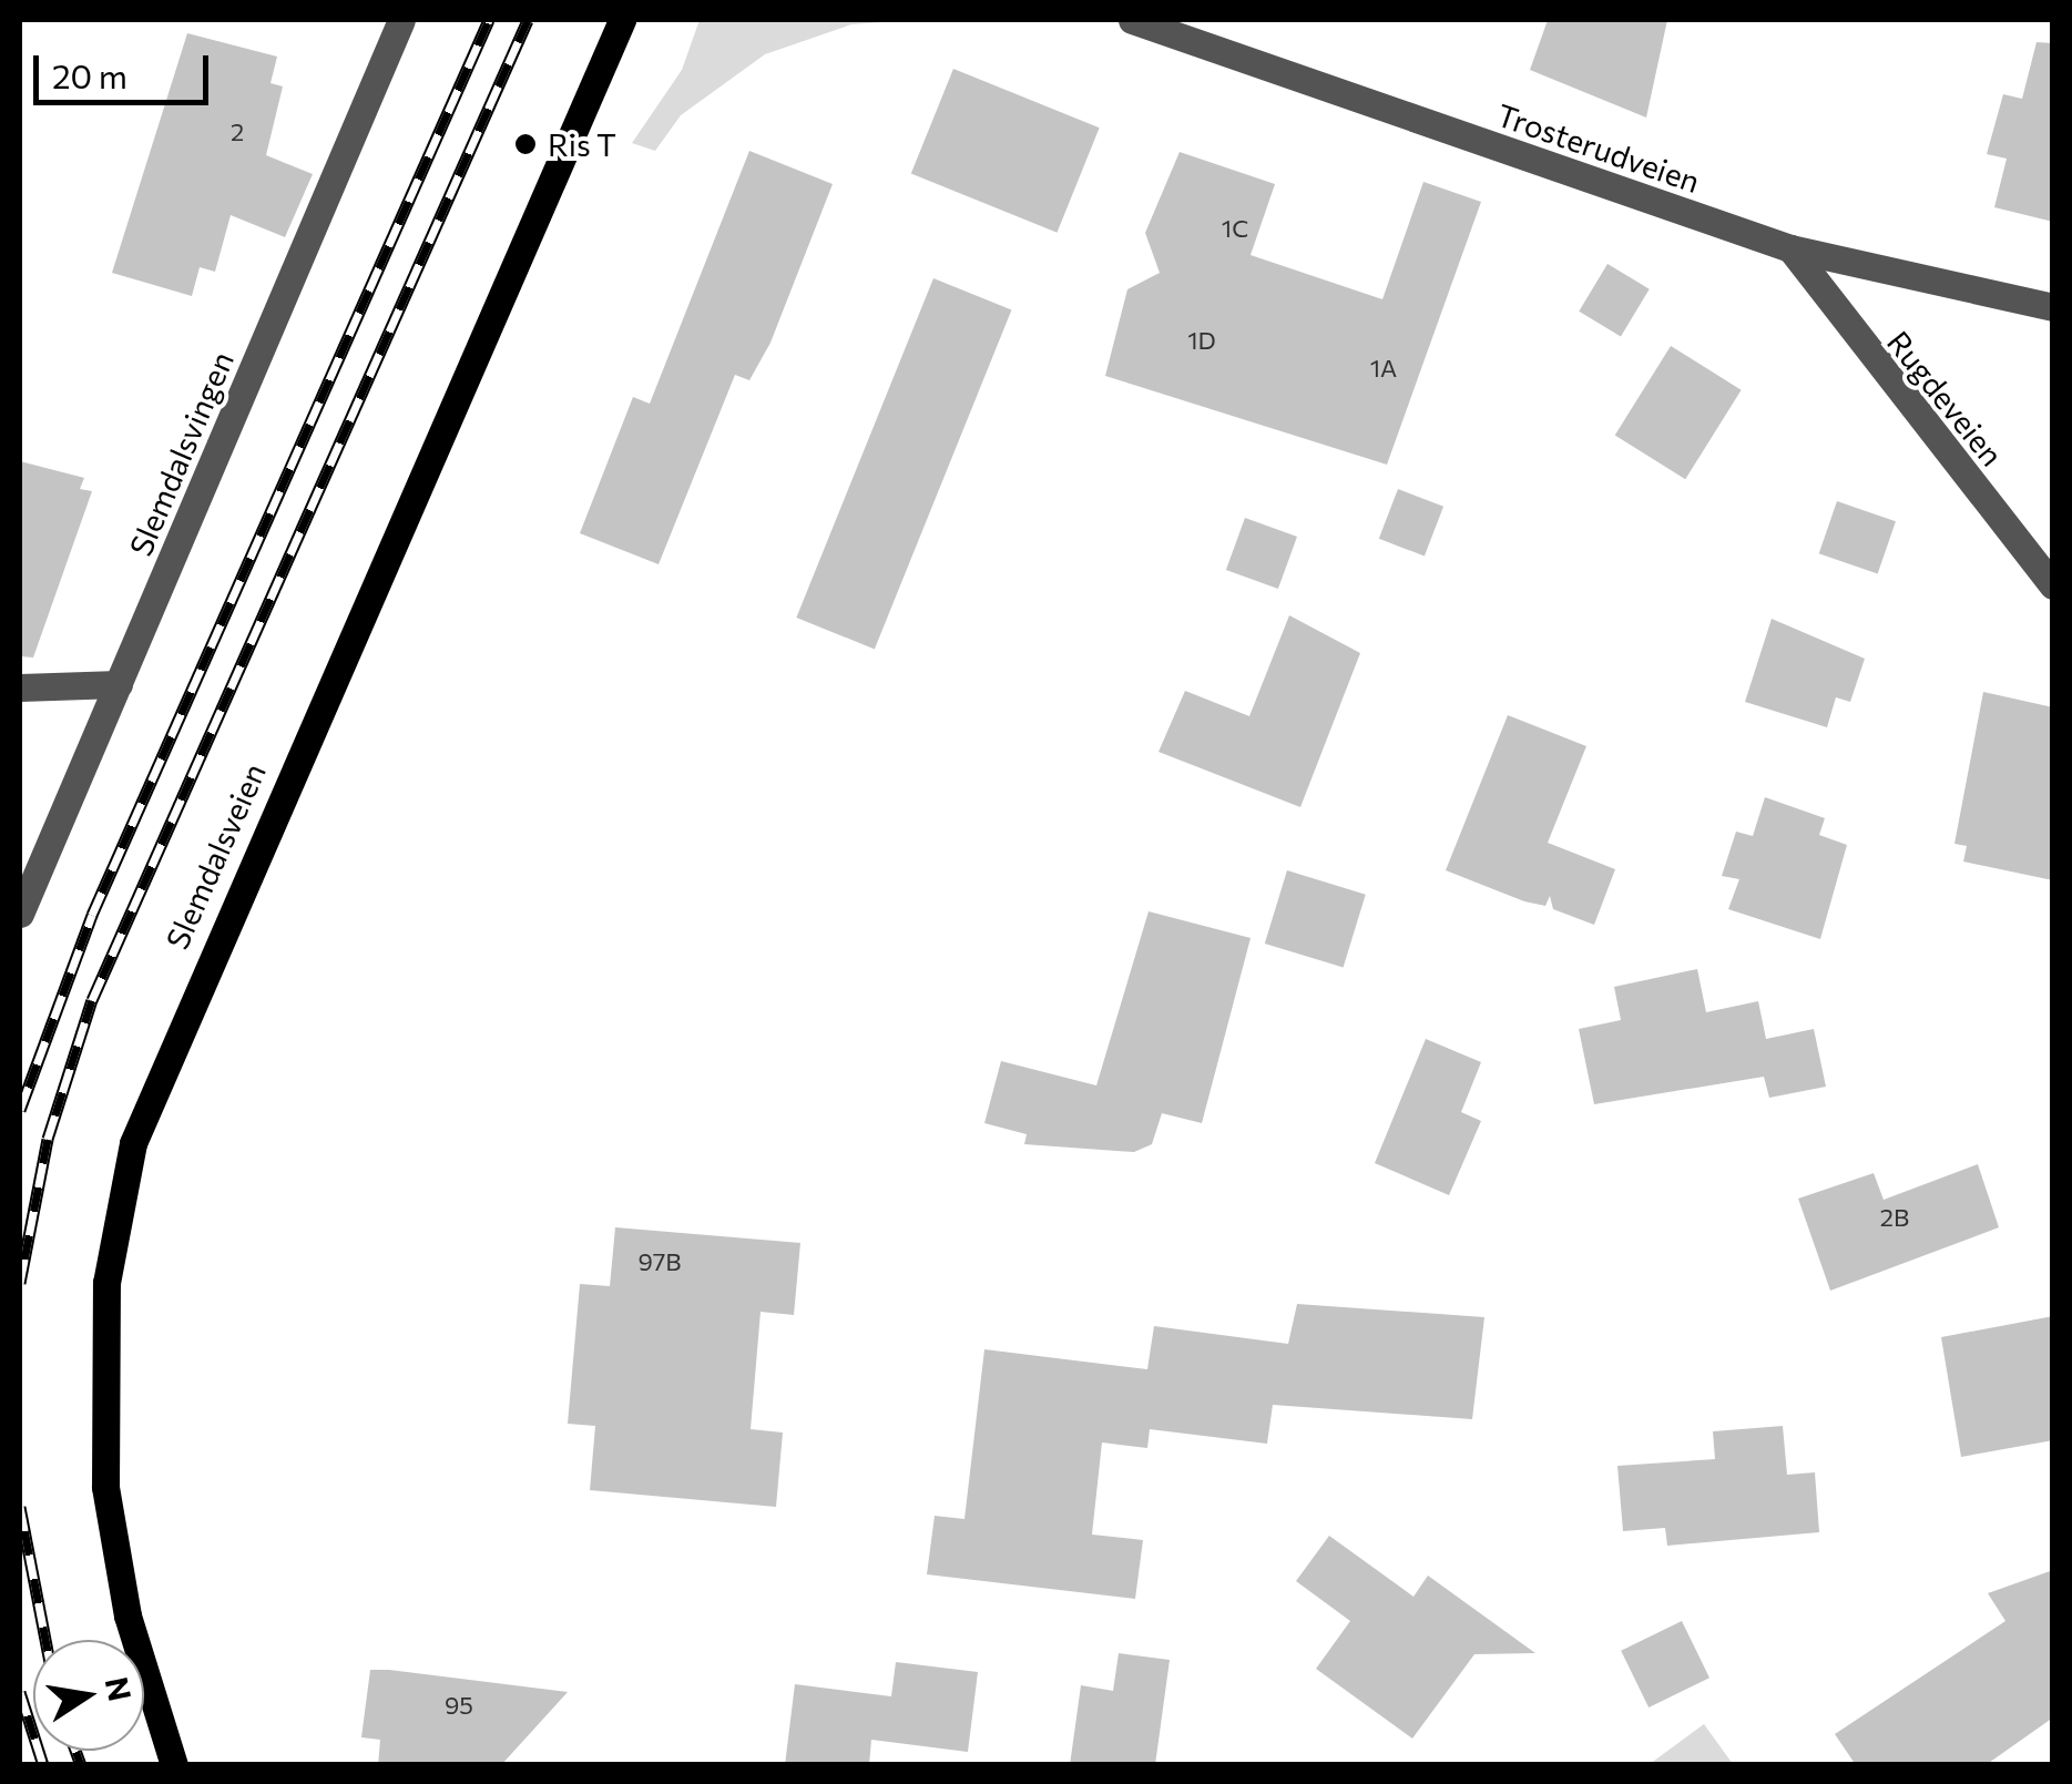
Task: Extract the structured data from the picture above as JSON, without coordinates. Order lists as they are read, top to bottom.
{
  "streets": {
    "main road": ["Slemdalsveien"],
    "street": ["Trosterudveien", "Rugdeveien", "Slemdalsvingen"]
  },
  "crossings": [
    ["Trosterudveien", "Rugdeveien"]
  ],
  "places": ["Ris T"],
  "house_numbers": [
    "2",
    "1C",
    "1D",
    "1A",
    "2B",
    "97B",
    "95"
  ],
  "scale_bar": "20 m",
  "north": "right"
}
